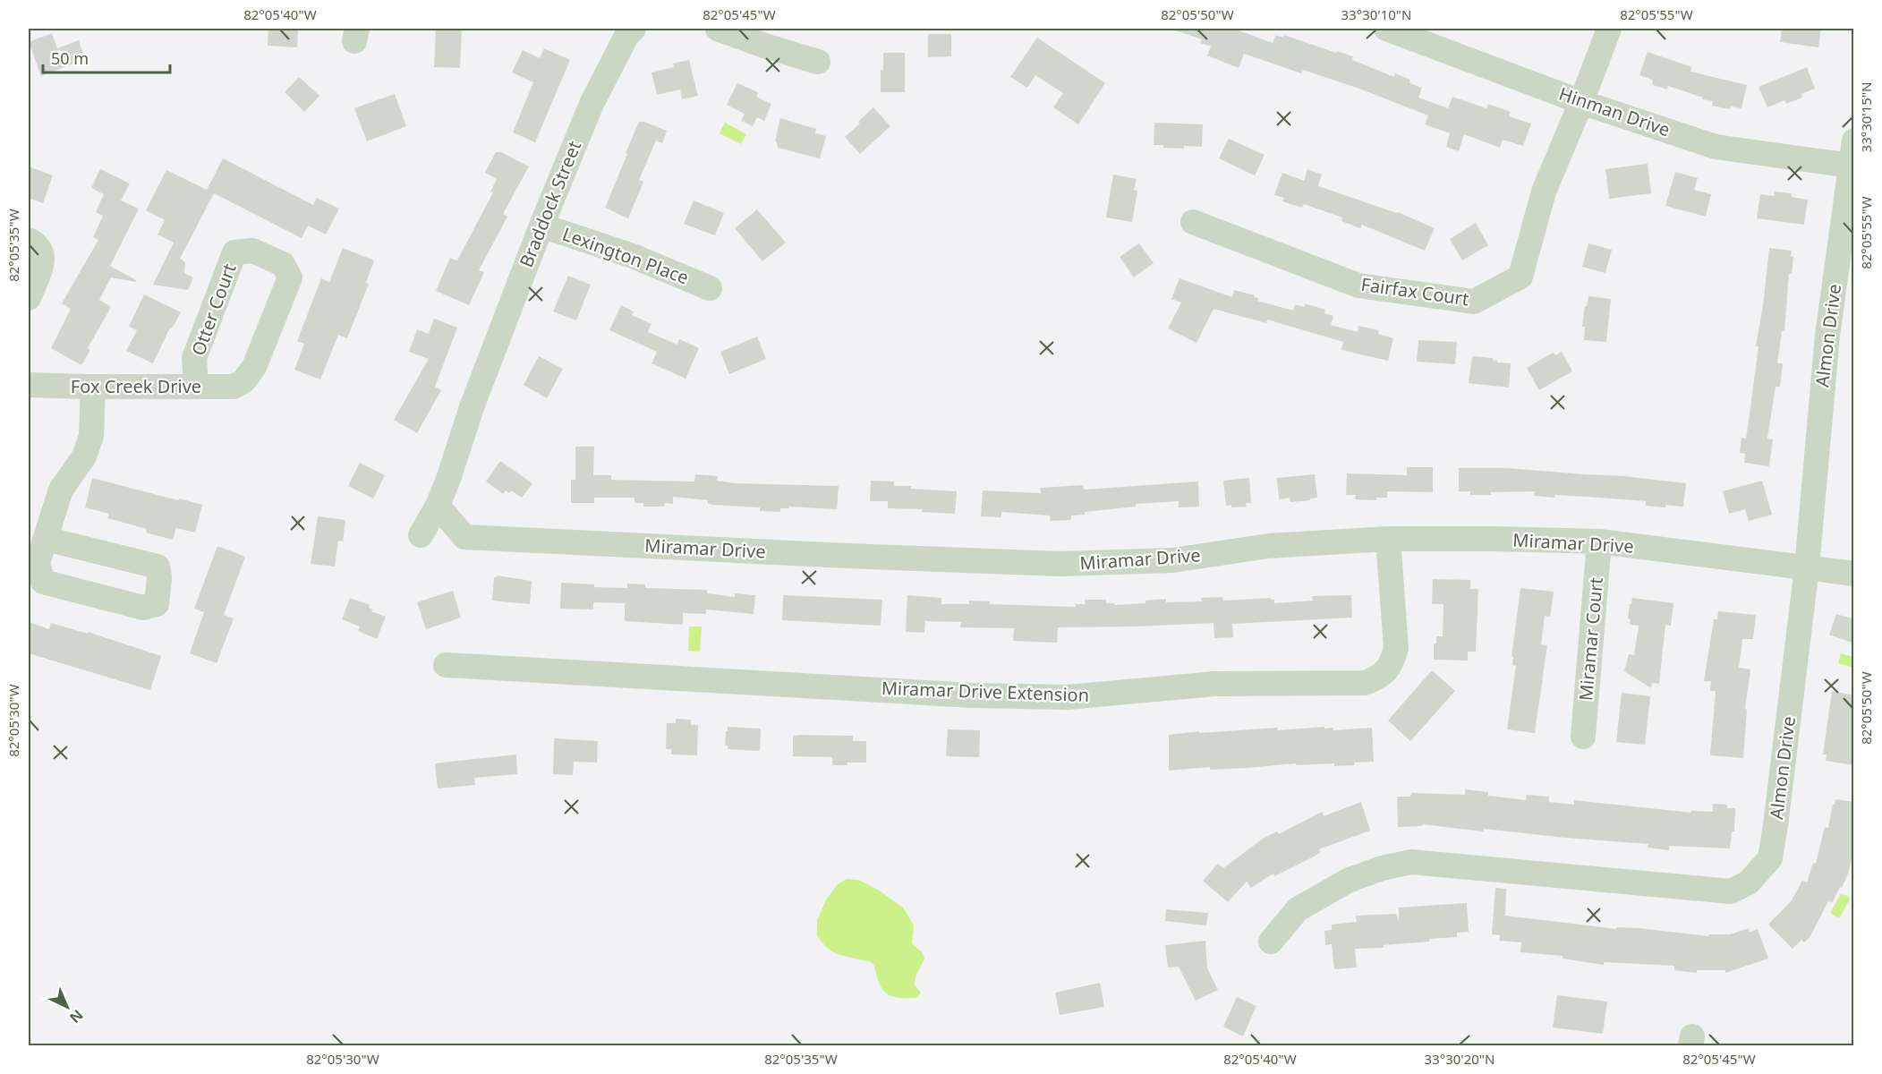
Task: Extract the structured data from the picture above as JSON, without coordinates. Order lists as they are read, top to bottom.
{
  "streets": {
    "street": [
      "Hinman Drive",
      "Braddock Street",
      "Lexington Place",
      "Fairfax Court",
      "Otter Court",
      "Almon Drive",
      "Fox Creek Drive",
      "Miramar Drive",
      "Miramar Court",
      "Miramar Drive Extension"
    ]
  },
  "crossings": [
    ["Hinman Drive", "Fairfax Court"],
    ["Hinman Drive", "Almon Drive"],
    ["Braddock Street", "Lexington Place"],
    ["Braddock Street", "Miramar Drive"],
    ["Otter Court", "Fox Creek Drive"],
    ["Almon Drive", "Miramar Drive"],
    ["Miramar Drive", "Miramar Court"],
    ["Miramar Drive", "Miramar Drive Extension"]
  ],
  "scale_bar": "50 m",
  "north": "bottom right",
  "coordinates": [
    "82°05'40\"W",
    "82°05'45\"W",
    "82°05'50\"W",
    "33°30'10\"N",
    "82°05'55\"W",
    "33°30'15\"N",
    "82°05'35\"W",
    "82°05'30\"W",
    "33°30'20\"N"
  ]
}
